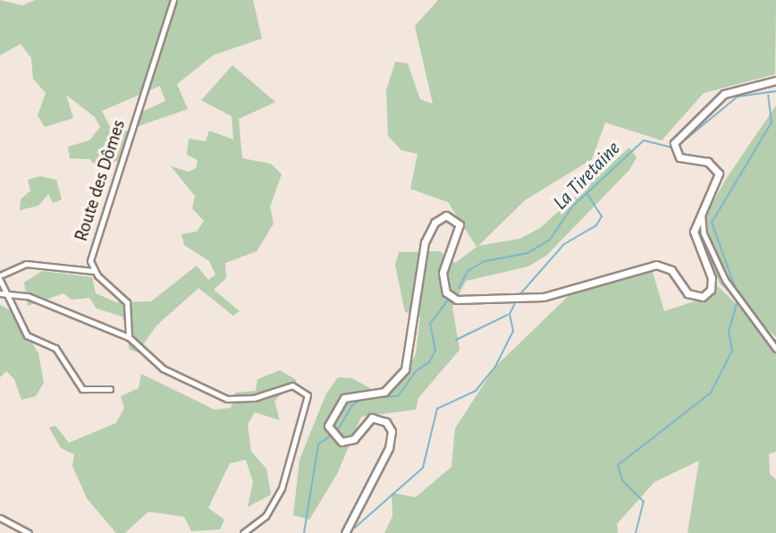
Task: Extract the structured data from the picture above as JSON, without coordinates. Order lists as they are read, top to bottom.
{
  "streets": {
    "street": ["Route des Dômes"]
  },
  "water": ["La Tiretaine"]
}
